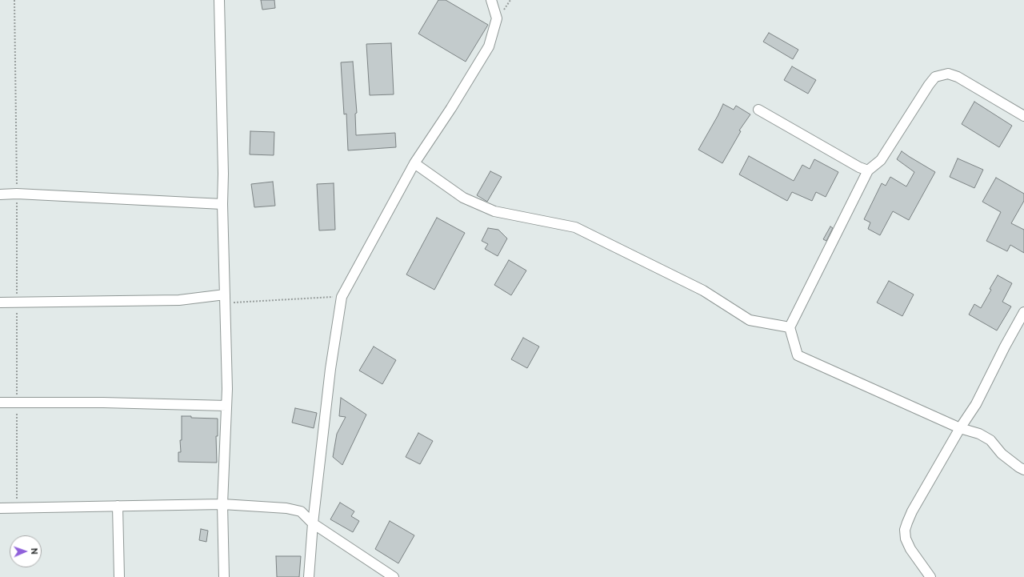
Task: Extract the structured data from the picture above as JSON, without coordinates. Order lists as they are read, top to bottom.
{
  "north": "right"
}
